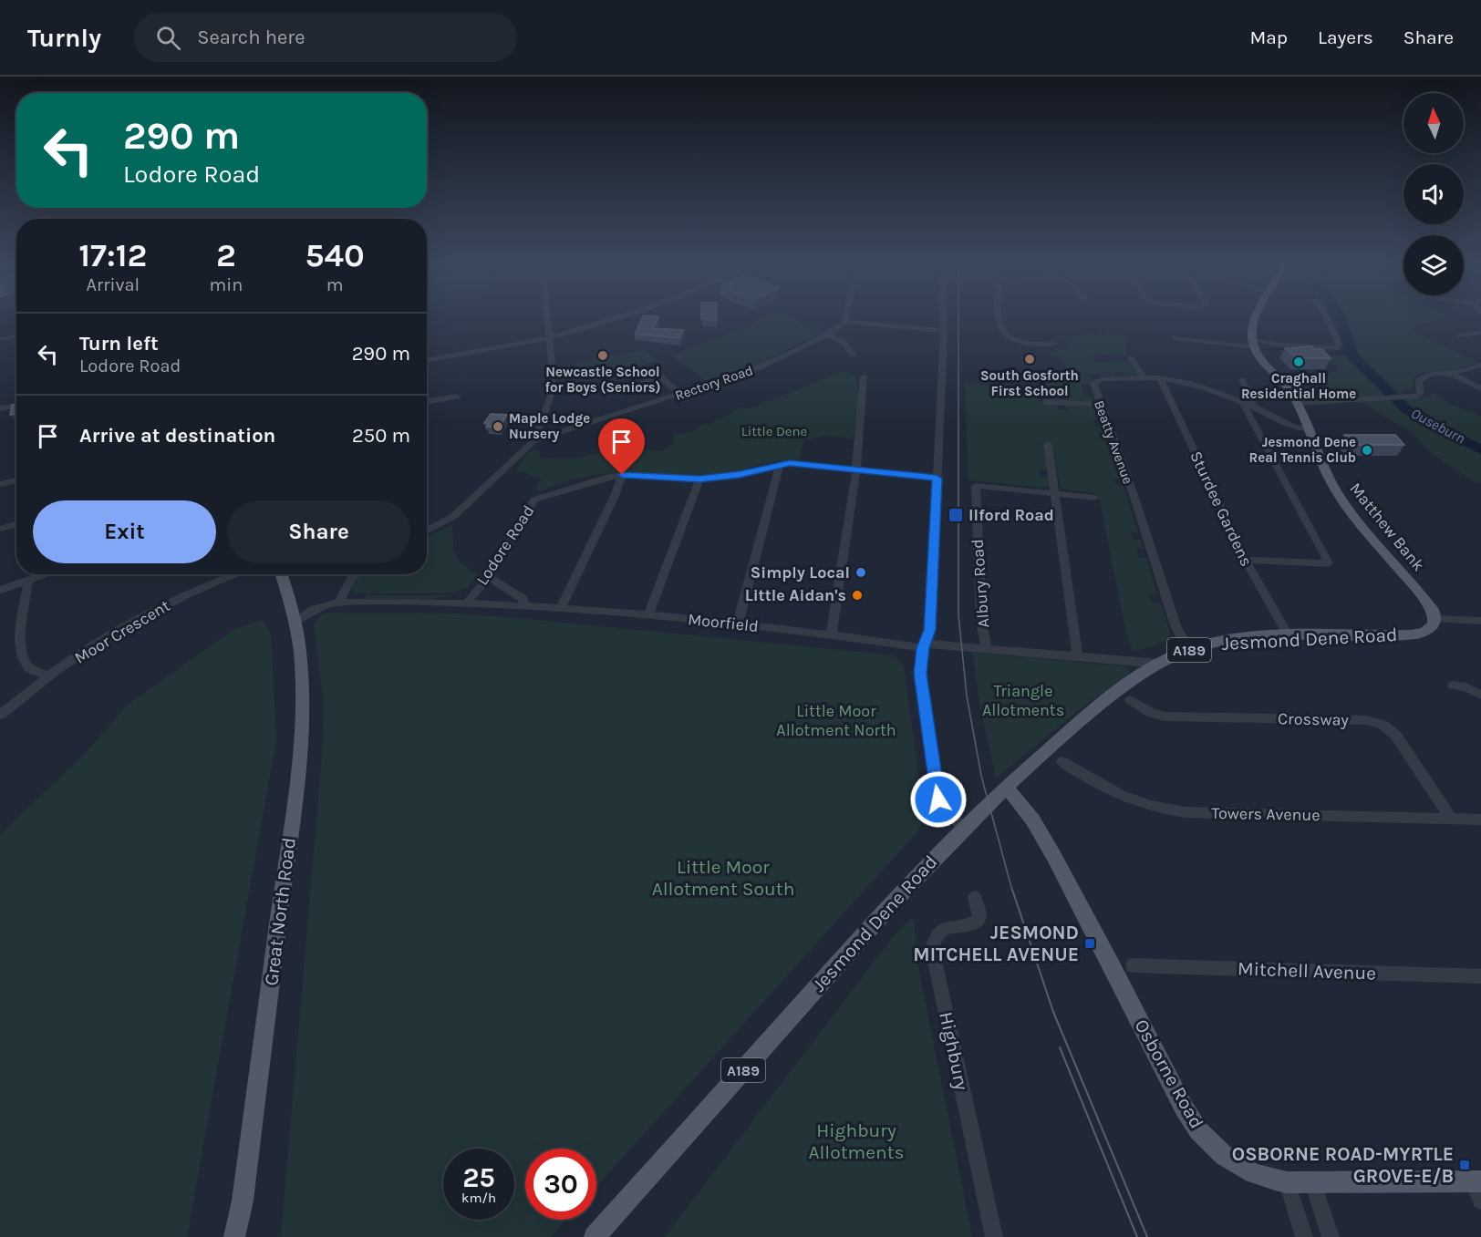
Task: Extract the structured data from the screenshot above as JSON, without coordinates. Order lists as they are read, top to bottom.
{
  "streets": {
    "main road": [
      "Matthew Bank",
      "Jesmond Dene Road",
      "A189",
      "Great North Road",
      "Osborne Road"
    ],
    "street": [
      "Rectory Road",
      "Beatty Avenue",
      "Sturdee Gardens",
      "Lodore Road",
      "Albury Road",
      "Moorfield",
      "Moor Crescent",
      "Crossway",
      "Towers Avenue",
      "Mitchell Avenue",
      "Highbury"
    ]
  },
  "crossings": [
    ["Beatty Avenue", "Sturdee Gardens"],
    ["Beatty Avenue", "Matthew Bank"],
    ["Beatty Avenue", "Jesmond Dene Road"],
    ["Sturdee Gardens", "Jesmond Dene Road"],
    ["Matthew Bank", "Jesmond Dene Road"],
    ["Lodore Road", "Moorfield"],
    ["Albury Road", "Moorfield"],
    ["Moorfield", "Jesmond Dene Road"],
    ["Moorfield", "Great North Road"],
    ["Jesmond Dene Road", "Osborne Road"],
    ["Crossway", "Towers Avenue"]
  ],
  "water": ["Ouseburn"],
  "parks": [
    "Little Dene",
    "Triangle Allotments",
    "Little Moor Allotment North",
    "Little Moor Allotment South",
    "Highbury Allotments"
  ],
  "places": {
    "other": [
      "Newcastle School for Boys (Seniors)",
      "South Gosforth First School",
      "Craghall Residential Home",
      "Maple Lodge Nursery",
      "Jesmond Dene Real Tennis Club",
      "Simply Local",
      "Little Aidan's"
    ],
    "transit": ["Ilford Road", "JESMOND MITCHELL AVENUE", "OSBORNE ROAD-MYRTLE GROVE-E/B"]
  },
  "north": "top",
  "page": {
    "header": "Turnly",
    "search": "Search here",
    "nav": ["Map", "Layers", "Share"],
    "turn": ["290 m", "Lodore Road"],
    "eta": [
      "17:12",
      "Arrival",
      "2",
      "min",
      "540",
      "m"
    ],
    "list": [
      {
        "name": "Turn left",
        "note": "Lodore Road",
        "value": "290 m"
      },
      {
        "name": "Arrive at destination",
        "value": "250 m"
      }
    ],
    "buttons": ["Exit", "Share"],
    "speed": "25 km/h",
    "limit": "30"
  }
}
